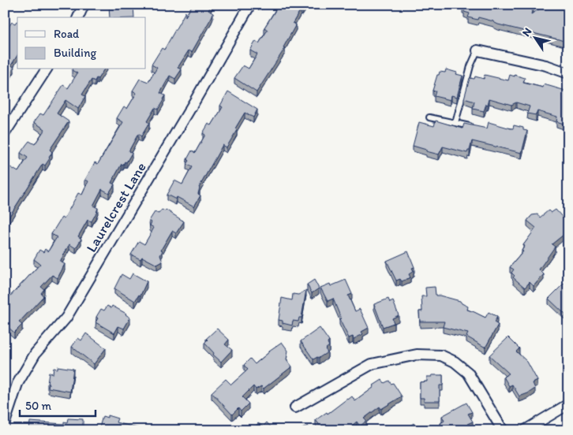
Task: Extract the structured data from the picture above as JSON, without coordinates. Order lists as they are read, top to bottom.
{
  "streets": {
    "street": ["Laurelcrest Lane"]
  },
  "legend": ["Road", "Building"],
  "scale_bar": "50 m",
  "north": "top left"
}
